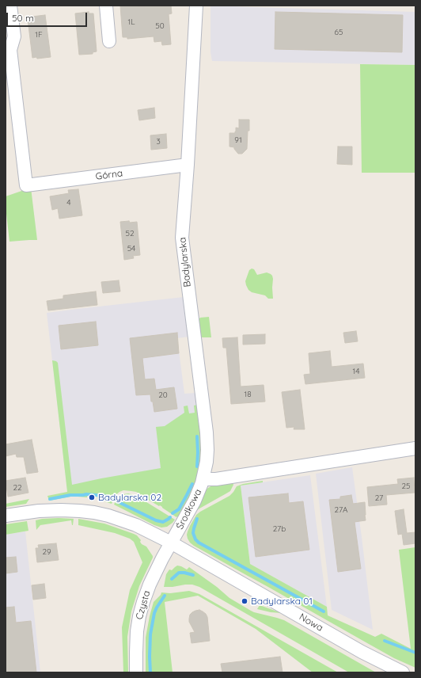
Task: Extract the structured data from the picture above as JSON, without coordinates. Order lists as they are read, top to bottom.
{
  "streets": {
    "street": [
      "Górna",
      "Badylarska",
      "Środkowa",
      "Czysta",
      "Nowa"
    ]
  },
  "crossings": [
    ["Górna", "Badylarska"],
    ["Badylarska", "Środkowa"],
    ["Środkowa", "Czysta"],
    ["Środkowa", "Nowa"],
    ["Czysta", "Nowa"]
  ],
  "places": ["Badylarska 02", "Badylarska 01"],
  "house_numbers": [
    "1L",
    "50",
    "65",
    "1F",
    "91",
    "3",
    "4",
    "52",
    "54",
    "14",
    "18",
    "20",
    "25",
    "22",
    "27",
    "27A",
    "27b",
    "29"
  ],
  "scale_bar": "50 m"
}
